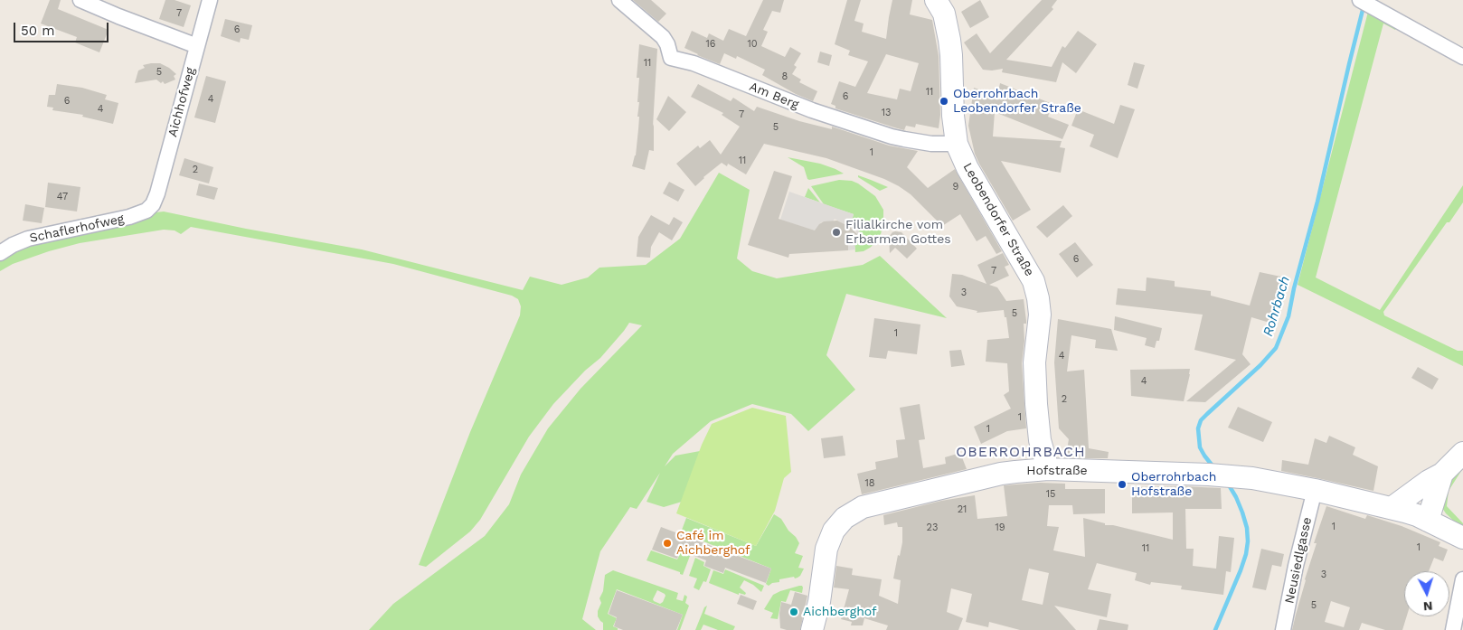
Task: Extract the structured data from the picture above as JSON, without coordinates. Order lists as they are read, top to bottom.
{
  "streets": {
    "main road": ["Leobendorfer Straße", "Hofstraße"],
    "street": [
      "Am Berg",
      "Aichhofweg",
      "Schaflerhofweg",
      "Neusiedlgasse"
    ]
  },
  "crossings": [
    ["Am Berg", "Leobendorfer Straße"],
    ["Aichhofweg", "Schaflerhofweg"],
    ["Leobendorfer Straße", "Hofstraße"],
    ["Hofstraße", "Neusiedlgasse"]
  ],
  "districts": ["OBERROHRBACH"],
  "water": ["Rohrbach"],
  "places": [
    "Oberrohrbach Leobendorfer Straße",
    "Filialkirche vom Erbarmen Gottes",
    "Oberrohrbach Hofstraße",
    "Café im Aichberghof",
    "Aichberghof"
  ],
  "house_numbers": [
    "7",
    "6",
    "16",
    "10",
    "11",
    "5",
    "8",
    "11",
    "6",
    "4",
    "6",
    "4",
    "13",
    "7",
    "5",
    "1",
    "11",
    "2",
    "9",
    "47",
    "6",
    "7",
    "3",
    "5",
    "1",
    "4",
    "4",
    "2",
    "1",
    "1",
    "18",
    "15",
    "21",
    "1",
    "23",
    "19",
    "1",
    "11",
    "3",
    "5"
  ],
  "scale_bar": "50 m",
  "north": "bottom"
}
